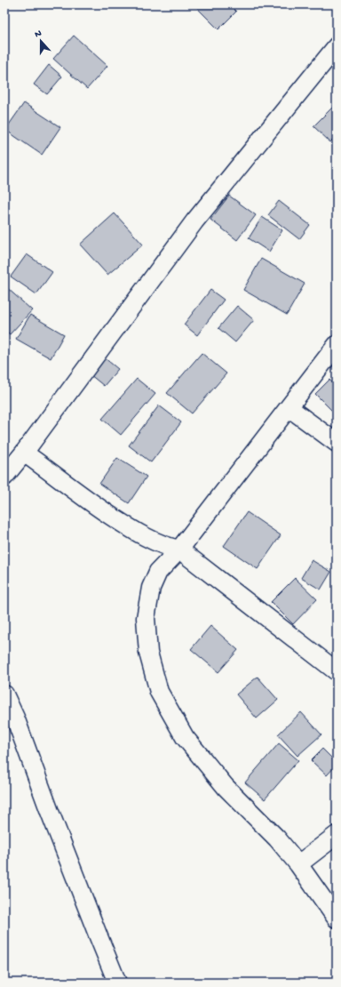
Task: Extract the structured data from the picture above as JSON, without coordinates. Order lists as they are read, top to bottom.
{
  "north": "top"
}
